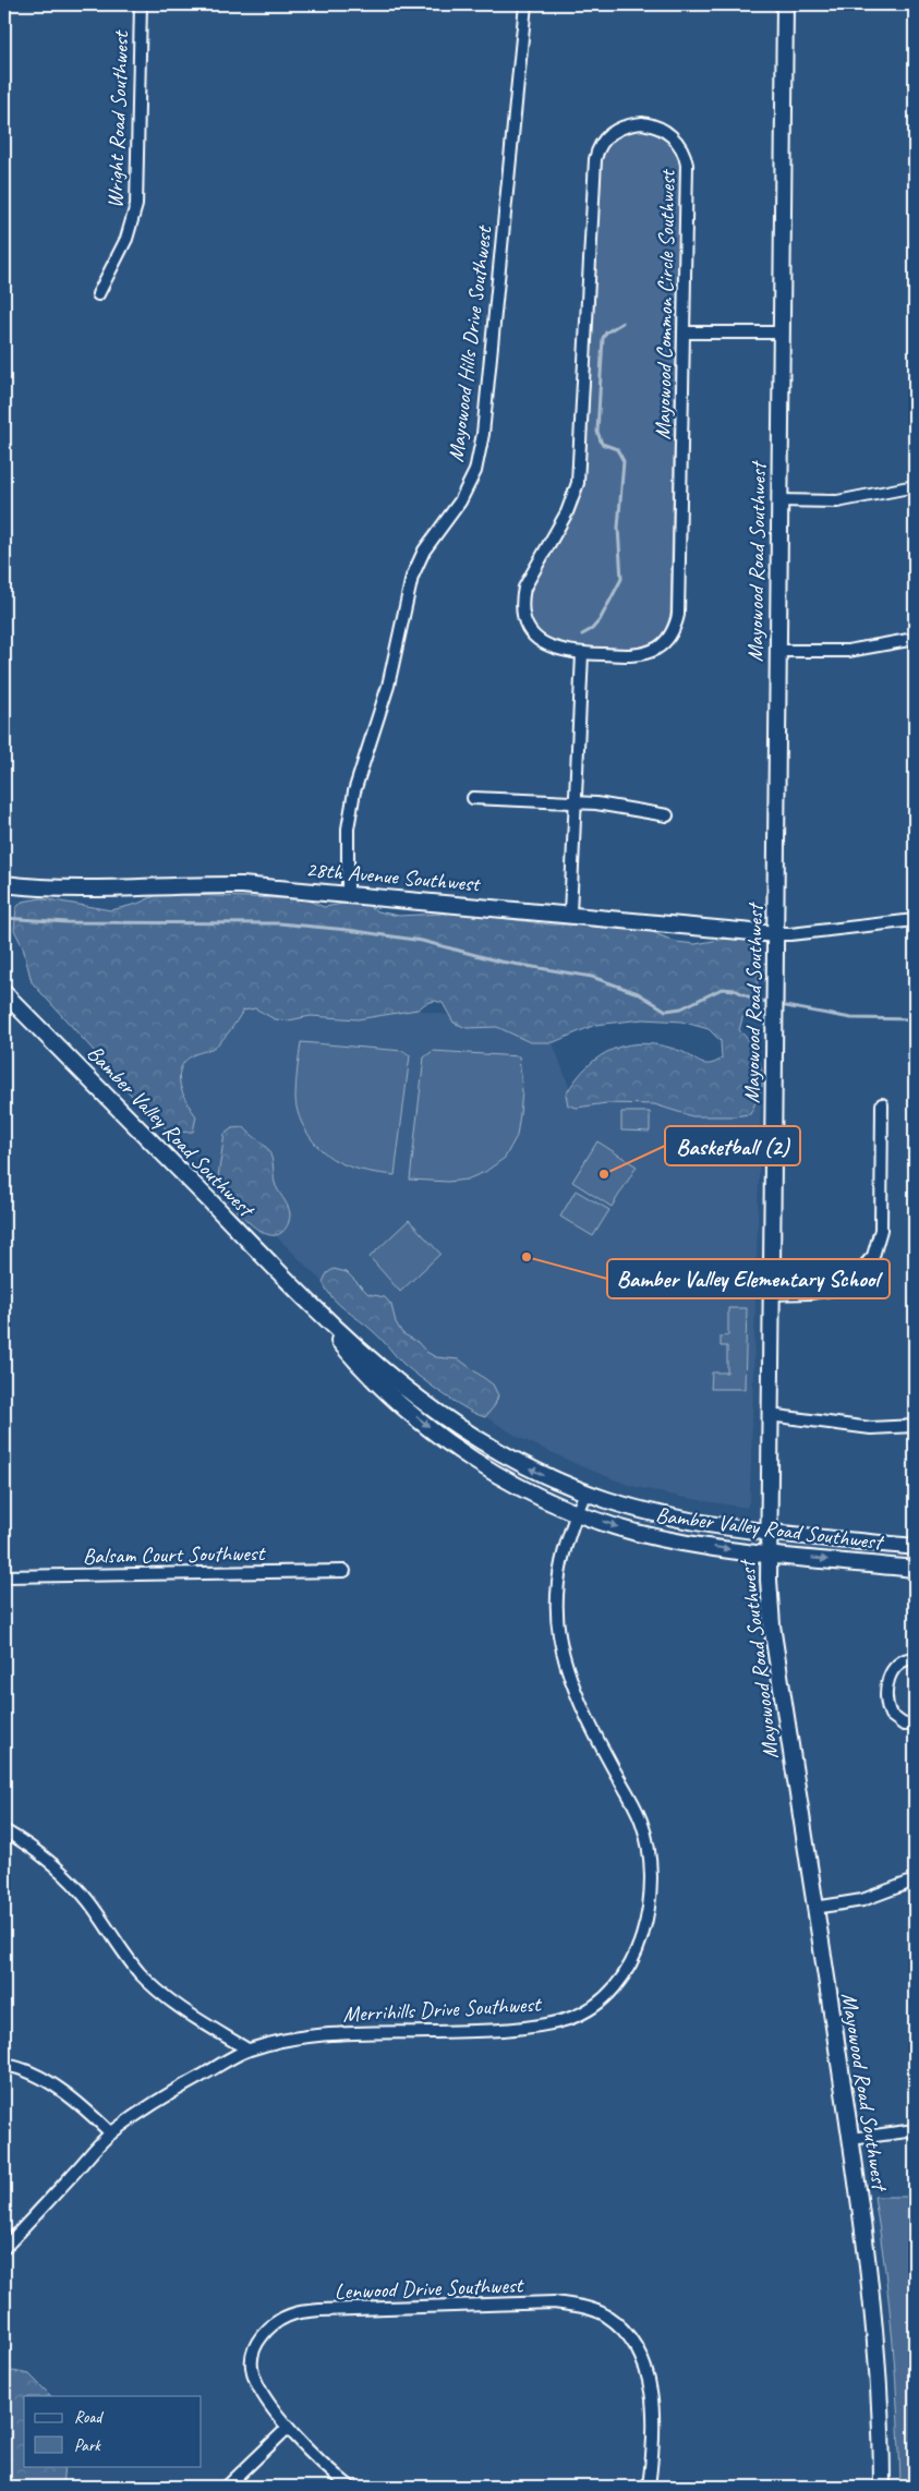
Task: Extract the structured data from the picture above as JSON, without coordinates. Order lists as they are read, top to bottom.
{
  "streets": {
    "street": [
      "Wright Road Southwest",
      "Mayowood Common Circle Southwest",
      "Mayowood Hills Drive Southwest",
      "Mayowood Road Southwest",
      "28th Avenue Southwest",
      "Bamber Valley Road Southwest",
      "Balsam Court Southwest",
      "Merrihills Drive Southwest",
      "Lenwood Drive Southwest"
    ]
  },
  "crossings": [
    ["Mayowood Hills Drive Southwest", "28th Avenue Southwest"],
    ["Mayowood Road Southwest", "28th Avenue Southwest"],
    ["Mayowood Road Southwest", "Bamber Valley Road Southwest"],
    ["Bamber Valley Road Southwest", "Merrihills Drive Southwest"]
  ],
  "places": ["Basketball (2)", "Bamber Valley Elementary School"],
  "legend": ["Road", "Park"]
}
